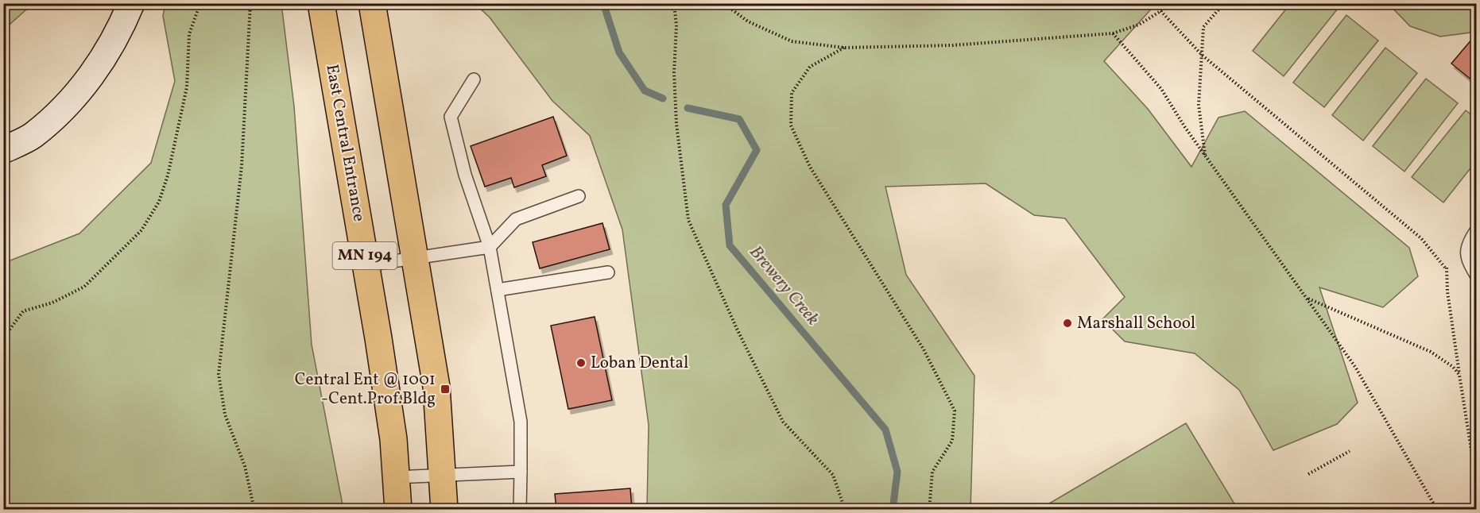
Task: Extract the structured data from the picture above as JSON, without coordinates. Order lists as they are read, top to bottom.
{
  "streets": {
    "highway": ["East Central Entrance", "MN 194"]
  },
  "water": ["Brewery Creek"],
  "places": {
    "other": ["Marshall School", "Loban Dental"],
    "transit": ["Central Ent @ 1001 -Cent.Prof.Bldg"]
  }
}
